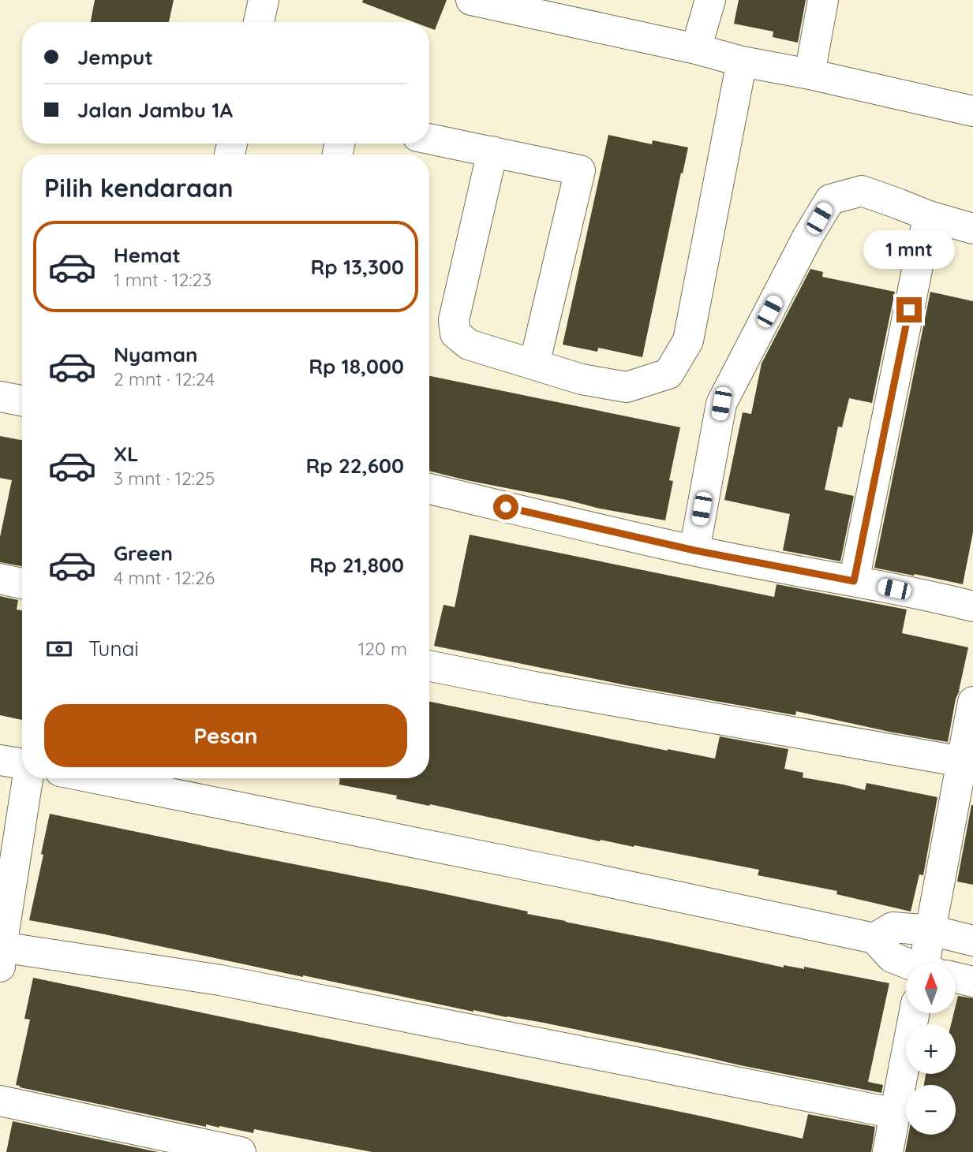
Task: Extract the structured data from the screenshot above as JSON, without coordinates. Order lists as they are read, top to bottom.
{
  "north": "top",
  "page": {
    "banner": ["Jemput", "Jalan Jambu 1A"],
    "heading": "Pilih kendaraan",
    "list": [
      {
        "name": "Hemat",
        "note": "1 mnt · 12:23",
        "value": "Rp 13,300"
      },
      {
        "name": "Nyaman",
        "note": "2 mnt · 12:24",
        "value": "Rp 18,000"
      },
      {
        "name": "XL",
        "note": "3 mnt · 12:25",
        "value": "Rp 22,600"
      },
      {
        "name": "Green",
        "note": "4 mnt · 12:26",
        "value": "Rp 21,800"
      }
    ],
    "bubble": "1 mnt",
    "pay": ["Tunai", "120 m"],
    "buttons": "Pesan",
    "map_buttons": ["+", "−"]
  }
}
